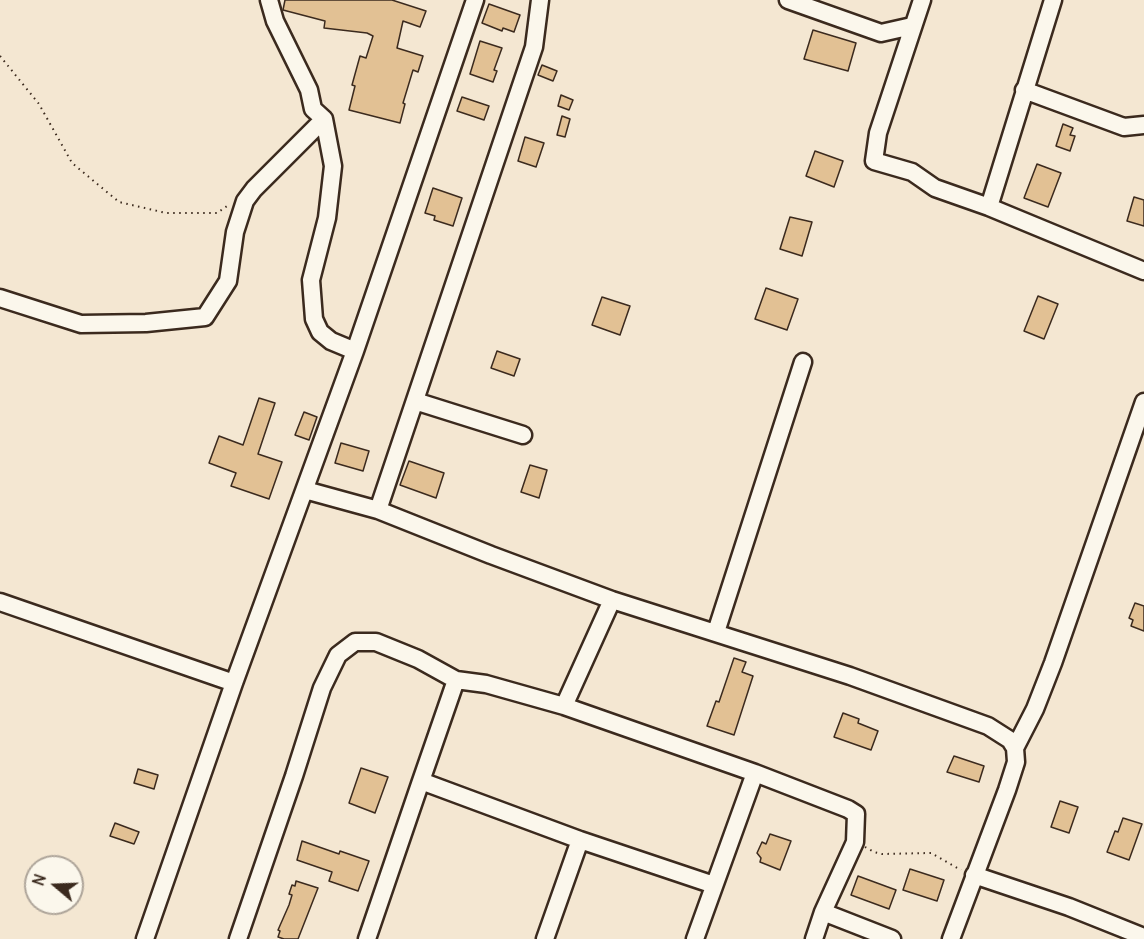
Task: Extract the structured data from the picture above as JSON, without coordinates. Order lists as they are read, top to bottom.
{
  "north": "left"
}
